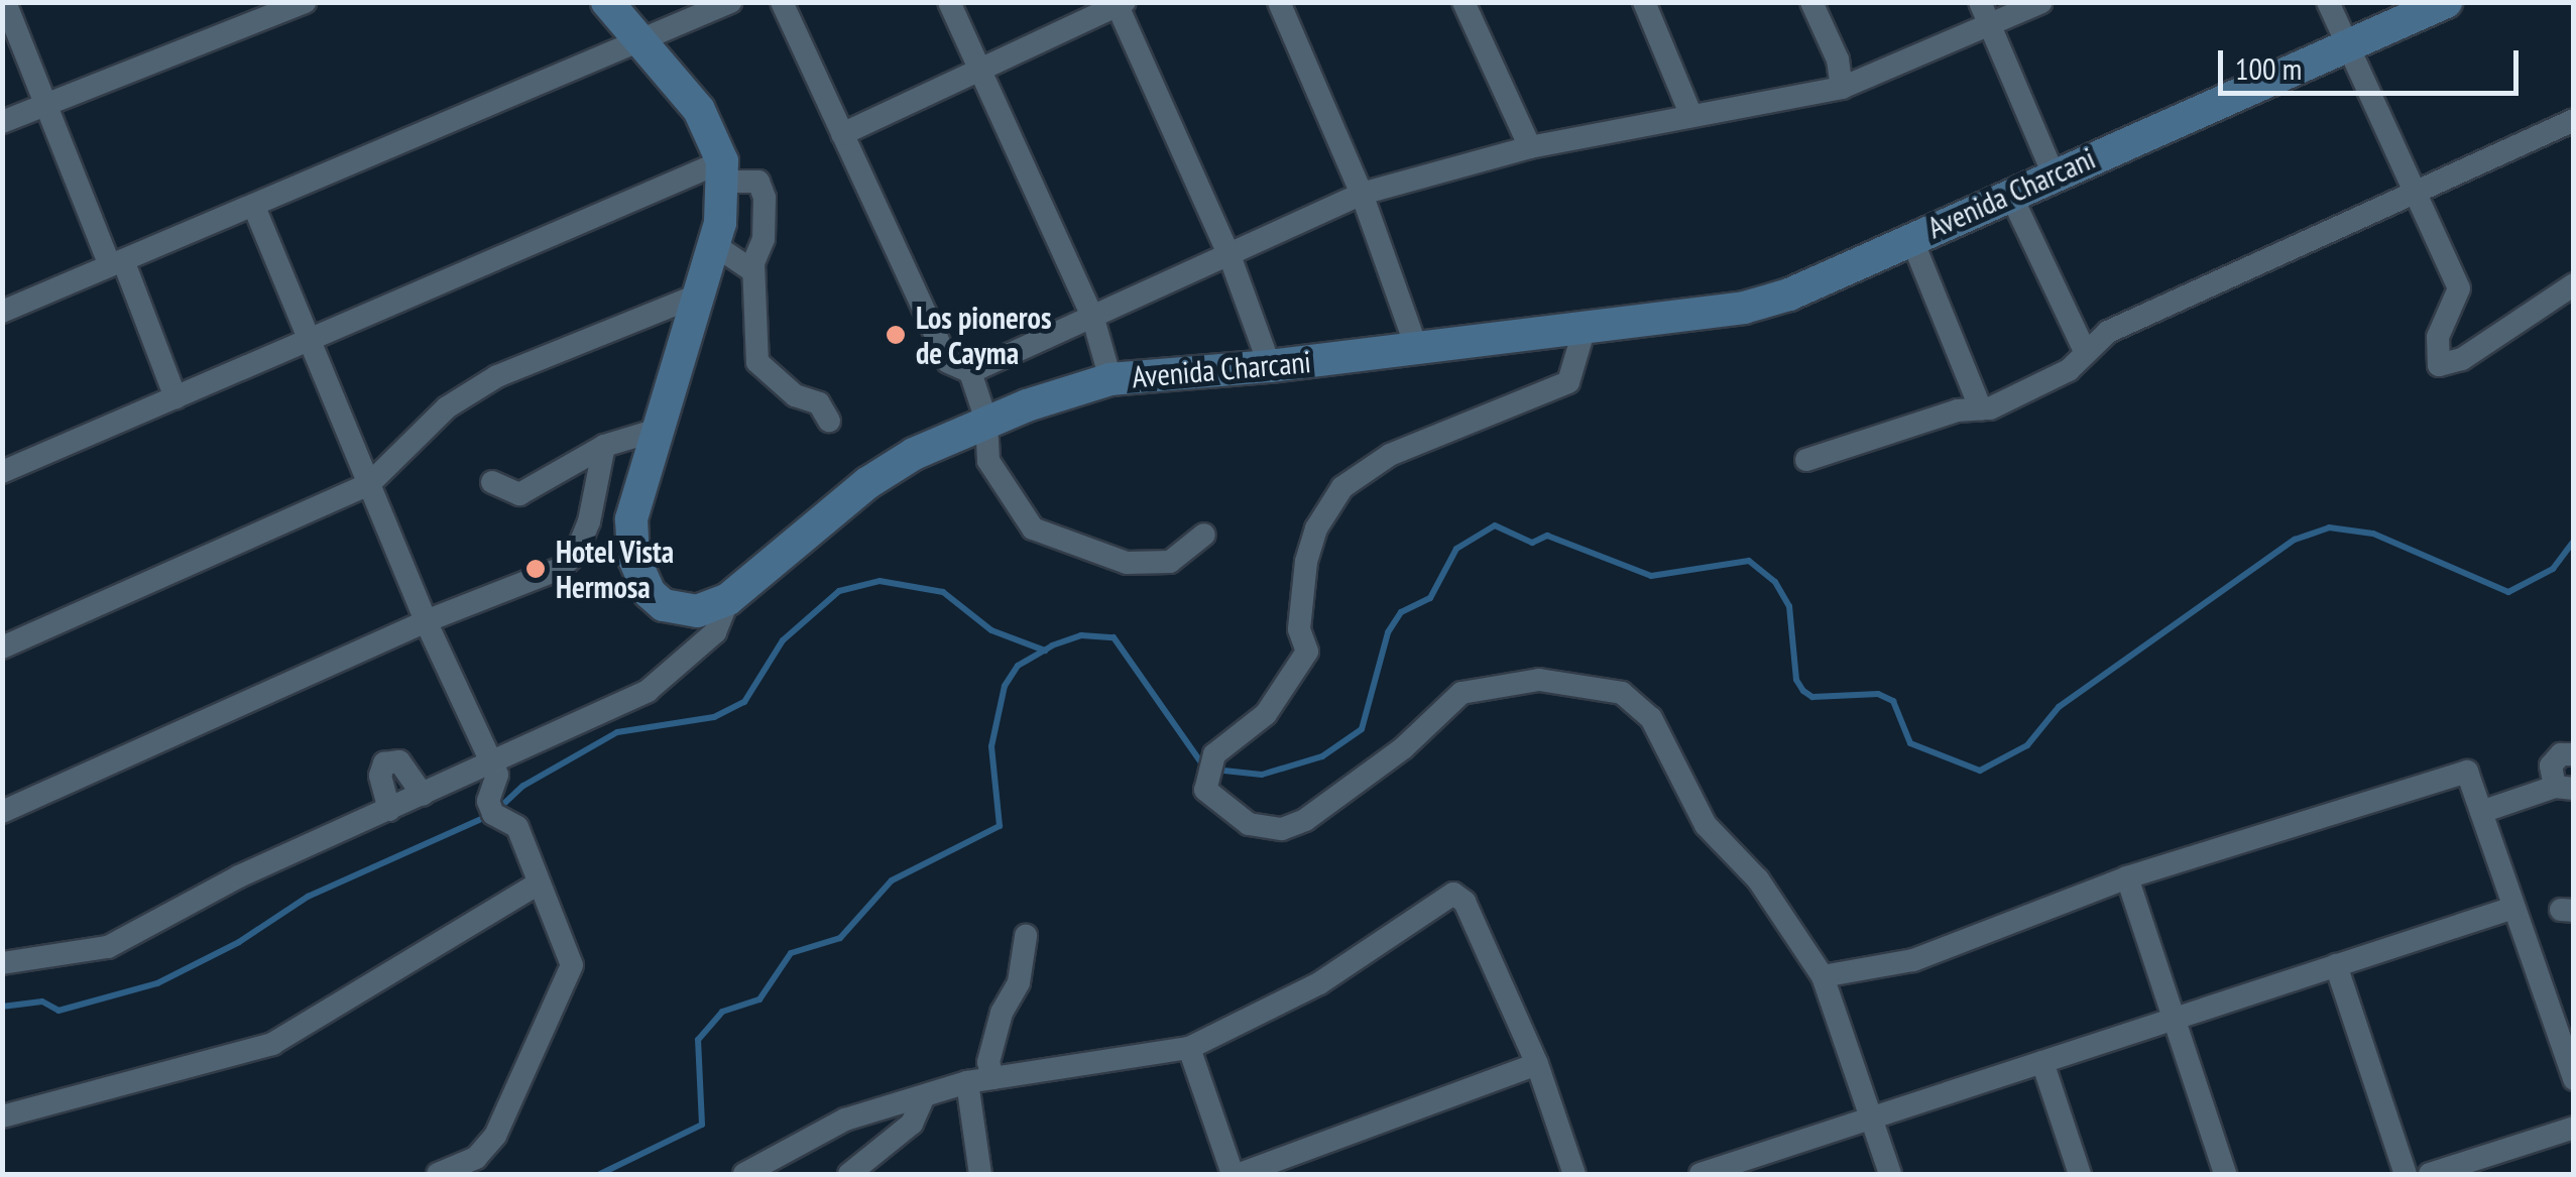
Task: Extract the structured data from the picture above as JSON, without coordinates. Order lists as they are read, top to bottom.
{
  "streets": {
    "main road": ["Avenida Charcani"]
  },
  "places": ["Los pioneros de Cayma", "Hotel Vista Hermosa"],
  "scale_bar": "100 m"
}
